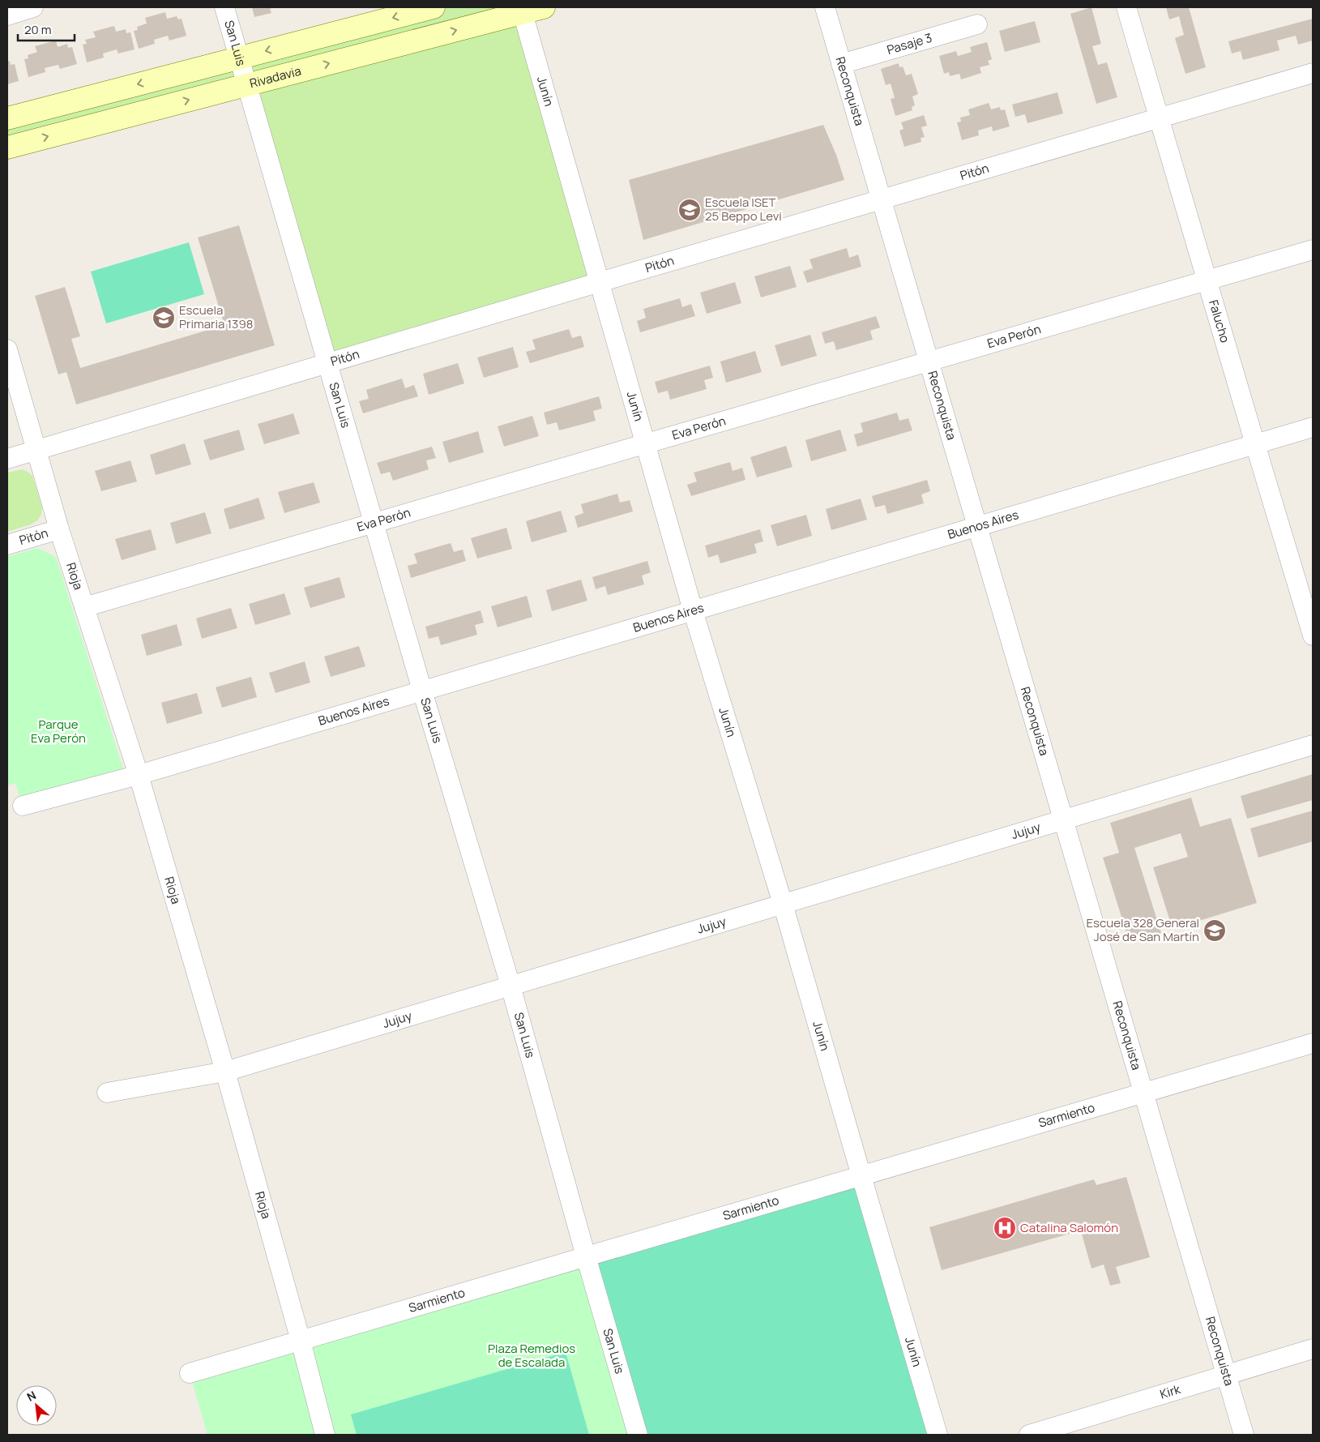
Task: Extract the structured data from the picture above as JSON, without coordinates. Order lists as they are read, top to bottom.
{
  "streets": {
    "street": [
      "San Luis",
      "Pasaje 3",
      "Rivadavia",
      "Junín",
      "Reconquista",
      "Pitón",
      "Falucho",
      "Eva Perón",
      "Buenos Aires",
      "Rioja",
      "Jujuy",
      "Sarmiento",
      "Kirk"
    ]
  },
  "crossings": [
    ["San Luis", "Rivadavia"],
    ["San Luis", "Pitón"],
    ["San Luis", "Eva Perón"],
    ["San Luis", "Buenos Aires"],
    ["San Luis", "Jujuy"],
    ["San Luis", "Sarmiento"],
    ["Pasaje 3", "Reconquista"],
    ["Rivadavia", "Junín"],
    ["Junín", "Pitón"],
    ["Junín", "Eva Perón"],
    ["Junín", "Buenos Aires"],
    ["Junín", "Jujuy"],
    ["Junín", "Sarmiento"],
    ["Reconquista", "Pitón"],
    ["Reconquista", "Eva Perón"],
    ["Reconquista", "Buenos Aires"],
    ["Reconquista", "Jujuy"],
    ["Reconquista", "Sarmiento"],
    ["Reconquista", "Kirk"],
    ["Pitón", "Falucho"],
    ["Pitón", "Rioja"],
    ["Falucho", "Eva Perón"],
    ["Falucho", "Buenos Aires"],
    ["Eva Perón", "Rioja"],
    ["Buenos Aires", "Rioja"],
    ["Rioja", "Jujuy"],
    ["Rioja", "Sarmiento"]
  ],
  "parks": ["Parque Eva Perón", "Plaza Remedios de Escalada"],
  "places": {
    "school or university": ["Escuela ISET 25 Beppo Levi", "Escuela Primaria 1398", "Escuela 328 General José de San Martín"],
    "hospital": ["Catalina Salomón"]
  },
  "scale_bar": "20 m",
  "north": "top left"
}
